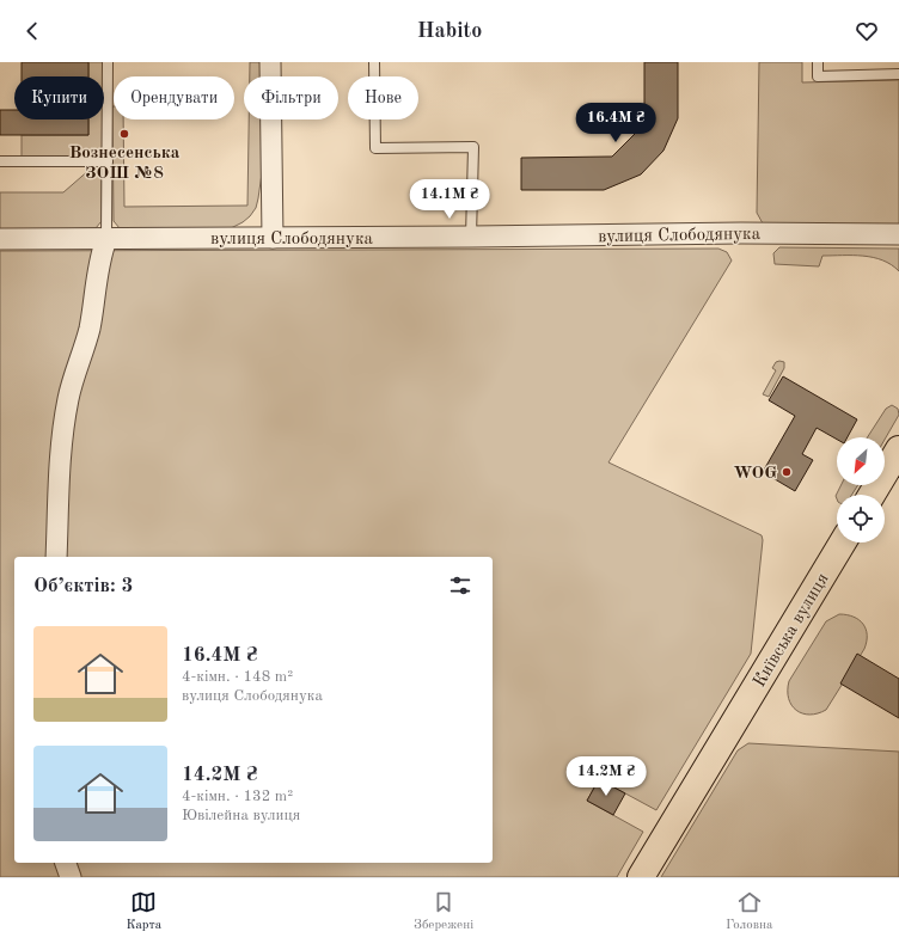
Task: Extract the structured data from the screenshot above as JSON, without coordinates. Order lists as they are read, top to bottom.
{
  "streets": {
    "main road": ["Київська вулиця"],
    "street": ["вулиця Слободянука"]
  },
  "places": ["Вознесенська ЗОШ №8", "WOG"],
  "north": "bottom left",
  "page": {
    "header": "Habito",
    "chip": [
      "Купити",
      "Орендувати",
      "Фільтри",
      "Нове"
    ],
    "price": ["16.4M ₴", "14.1M ₴", "14.2M ₴"],
    "heading": "Об’єктів: 3",
    "list": [
      {
        "name": "16.4M ₴",
        "note": "4-кімн. · 148 m² · вулиця Слободянука"
      },
      {
        "name": "14.2M ₴",
        "note": "4-кімн. · 132 m² · Ювілейна вулиця"
      }
    ],
    "tabs": ["Карта", "Збережені", "Головна"]
  }
}
